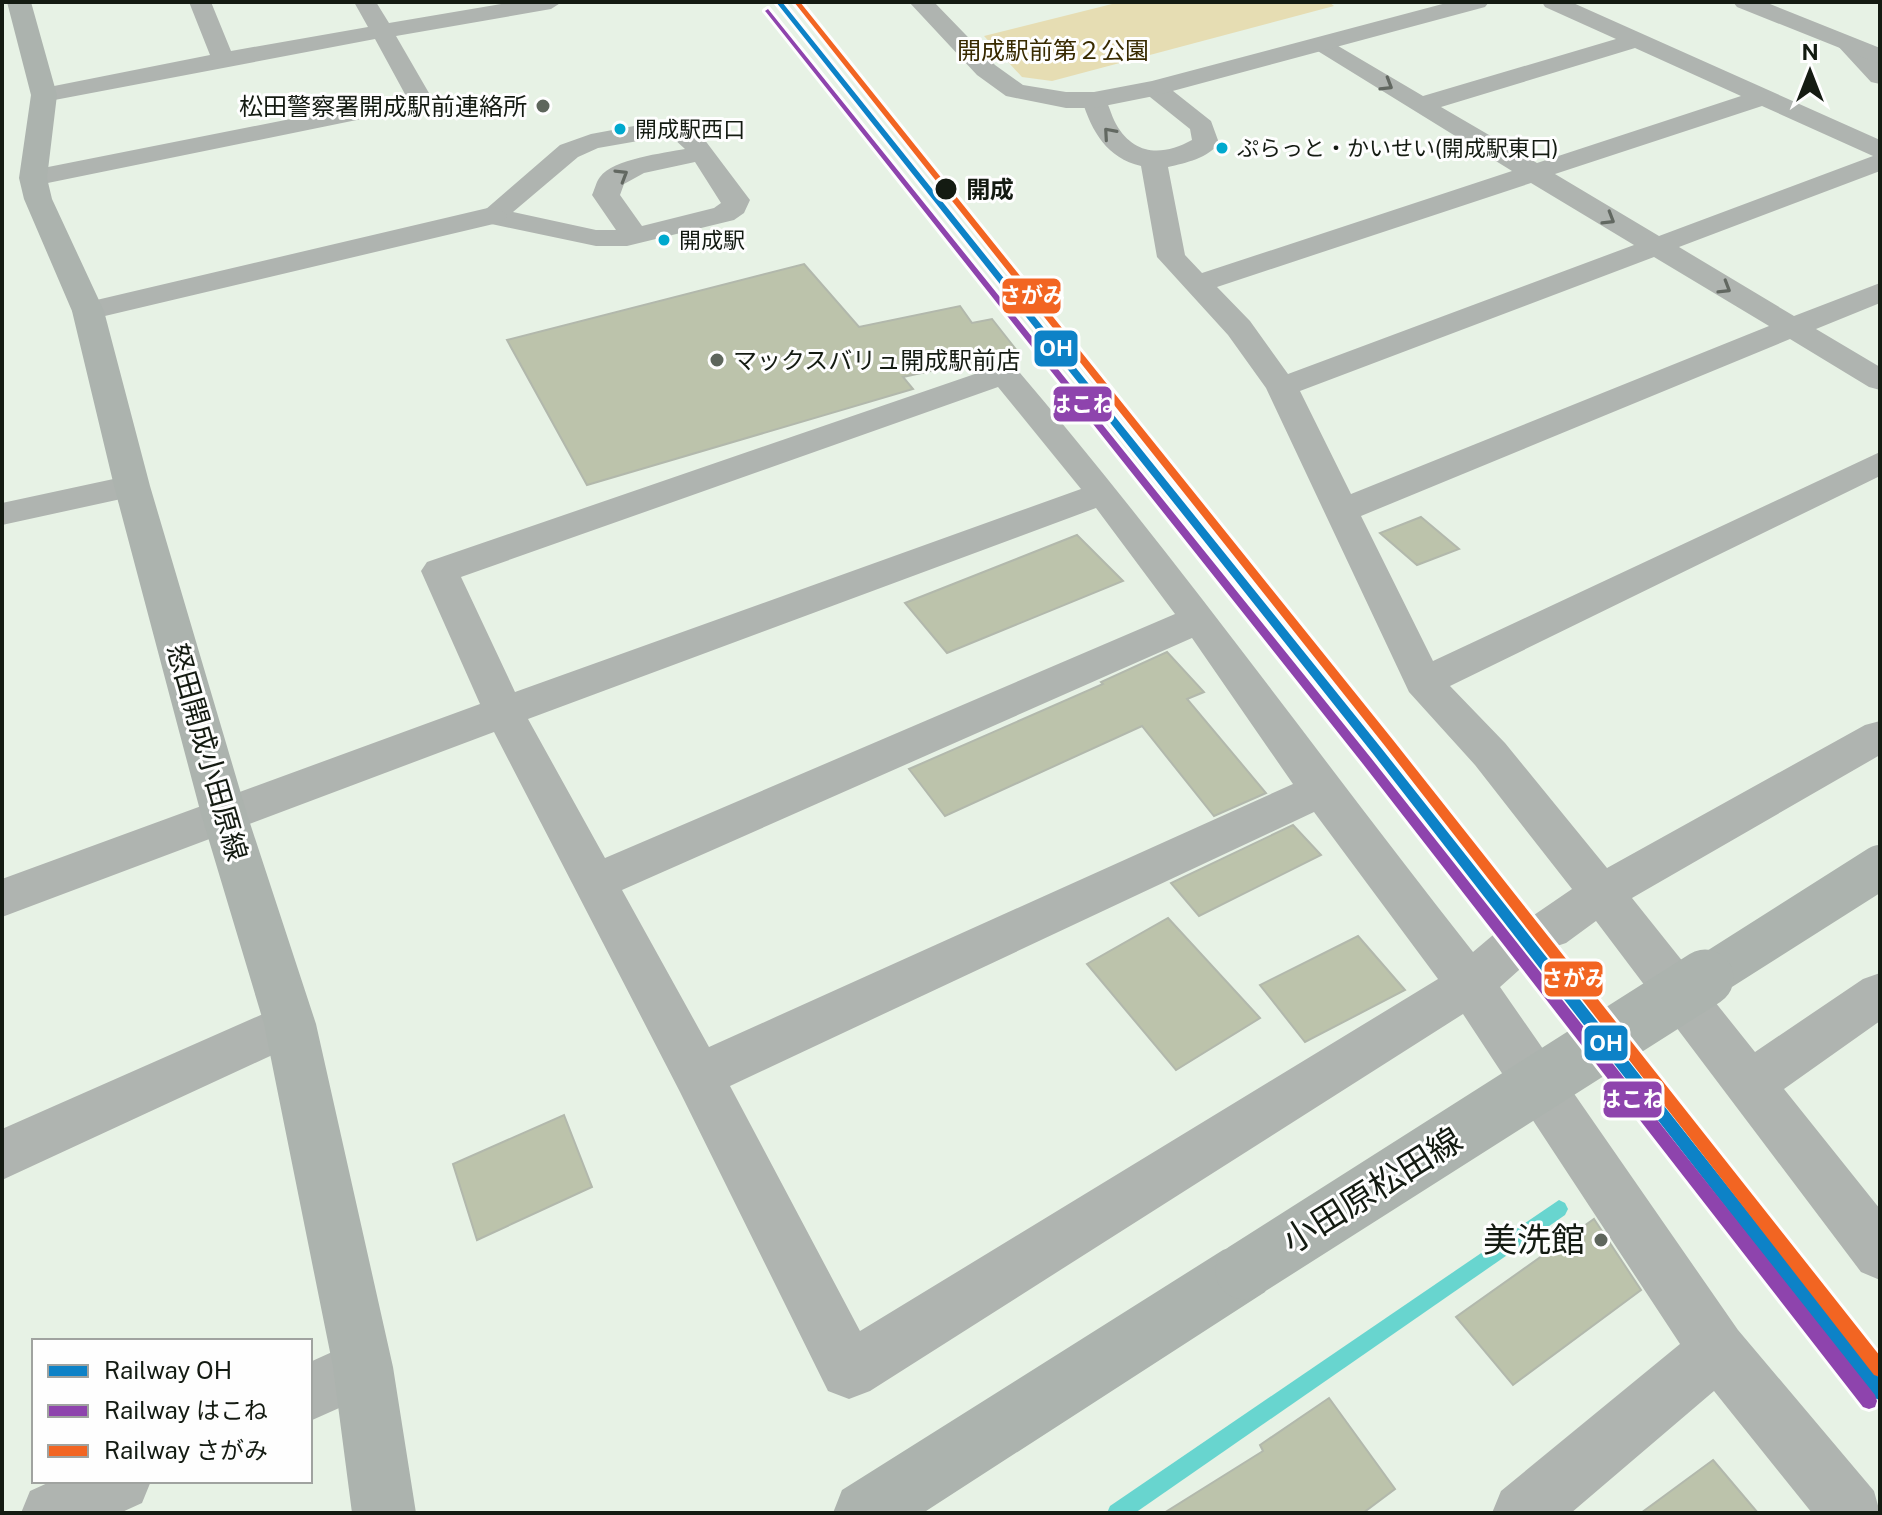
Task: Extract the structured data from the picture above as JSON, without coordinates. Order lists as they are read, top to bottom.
{
  "streets": {
    "main road": ["怒田開成小田原線", "小田原松田線"]
  },
  "parks": ["開成駅前第２公園"],
  "places": [
    "松田警察署開成駅前連絡所",
    "開成駅西口",
    "ぷらっと・かいせい(開成駅東口)",
    "開成",
    "開成駅",
    "マックスバリュ開成駅前店",
    "美洗館"
  ],
  "lines": ["rail line OH", "rail line さがみ", "rail line はこね"],
  "legend": ["Railway OH", "Railway はこね", "Railway さがみ"],
  "north": "top"
}
